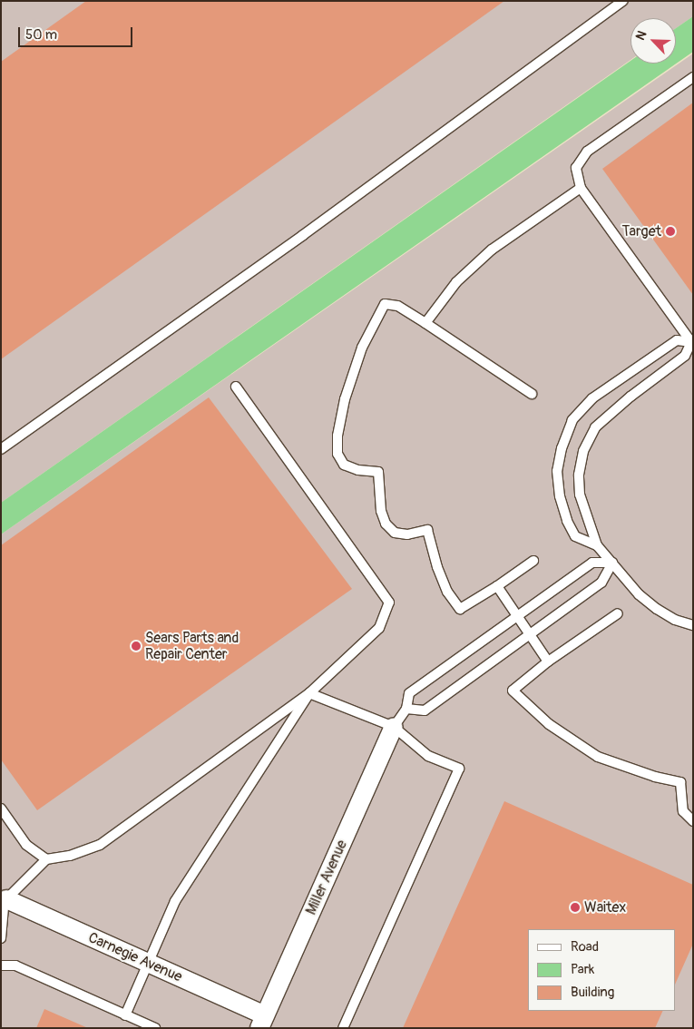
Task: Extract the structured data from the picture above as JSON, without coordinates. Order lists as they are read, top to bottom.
{
  "streets": {
    "street": ["Miller Avenue", "Carnegie Avenue"]
  },
  "crossings": [
    ["Miller Avenue", "Carnegie Avenue"]
  ],
  "places": ["Target", "Sears Parts and Repair Center", "Waitex"],
  "legend": ["Road", "Park", "Building"],
  "scale_bar": "50 m",
  "north": "top left"
}
